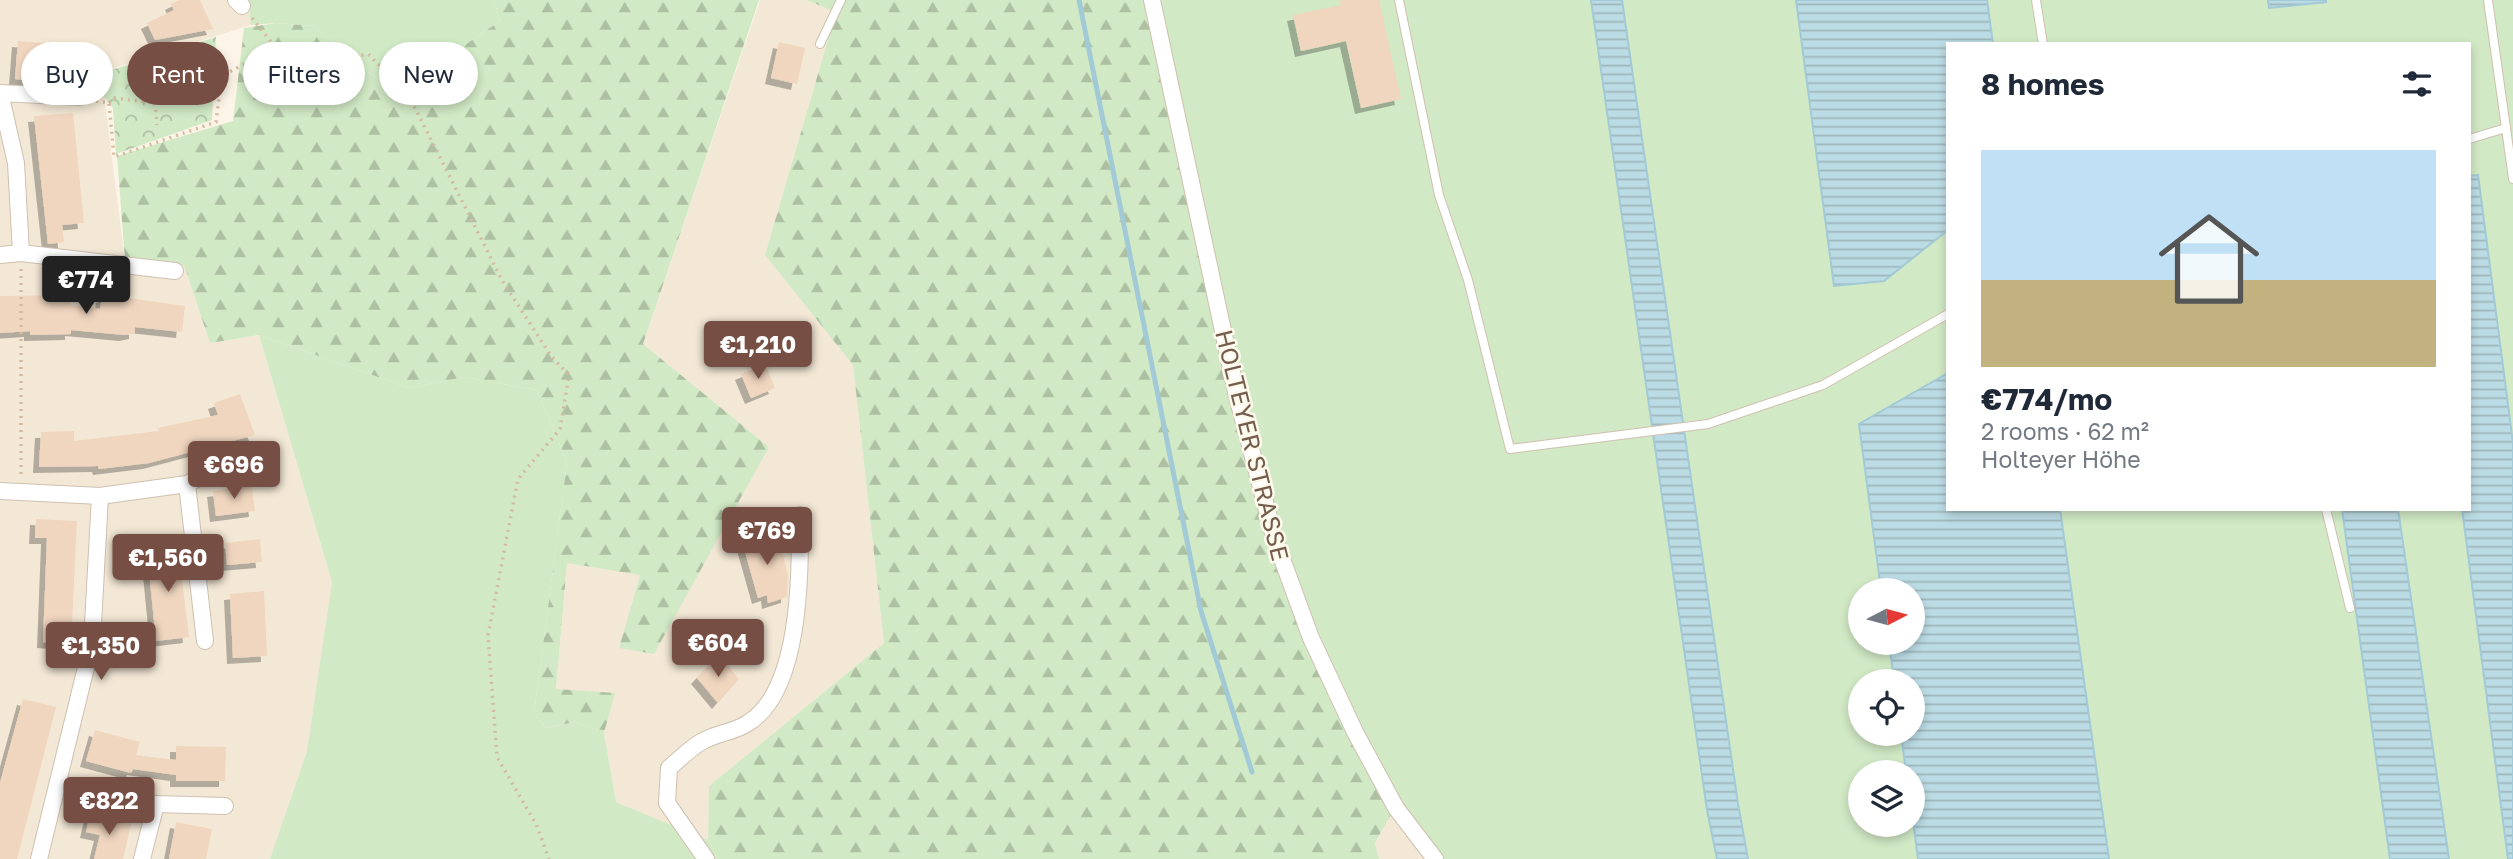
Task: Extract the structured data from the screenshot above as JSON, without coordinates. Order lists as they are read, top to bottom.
{
  "streets": {
    "street": ["HOLTEYER STRASSE"]
  },
  "north": "right",
  "page": {
    "chip": [
      "Buy",
      "Rent",
      "Filters",
      "New"
    ],
    "heading": "8 homes",
    "list": [
      {
        "name": "€774/mo",
        "note": "2 rooms · 62 m² · Holteyer Höhe"
      }
    ],
    "price": [
      "€774",
      "€1,210",
      "€696",
      "€769",
      "€1,560",
      "€604",
      "€1,350",
      "€822"
    ]
  }
}
